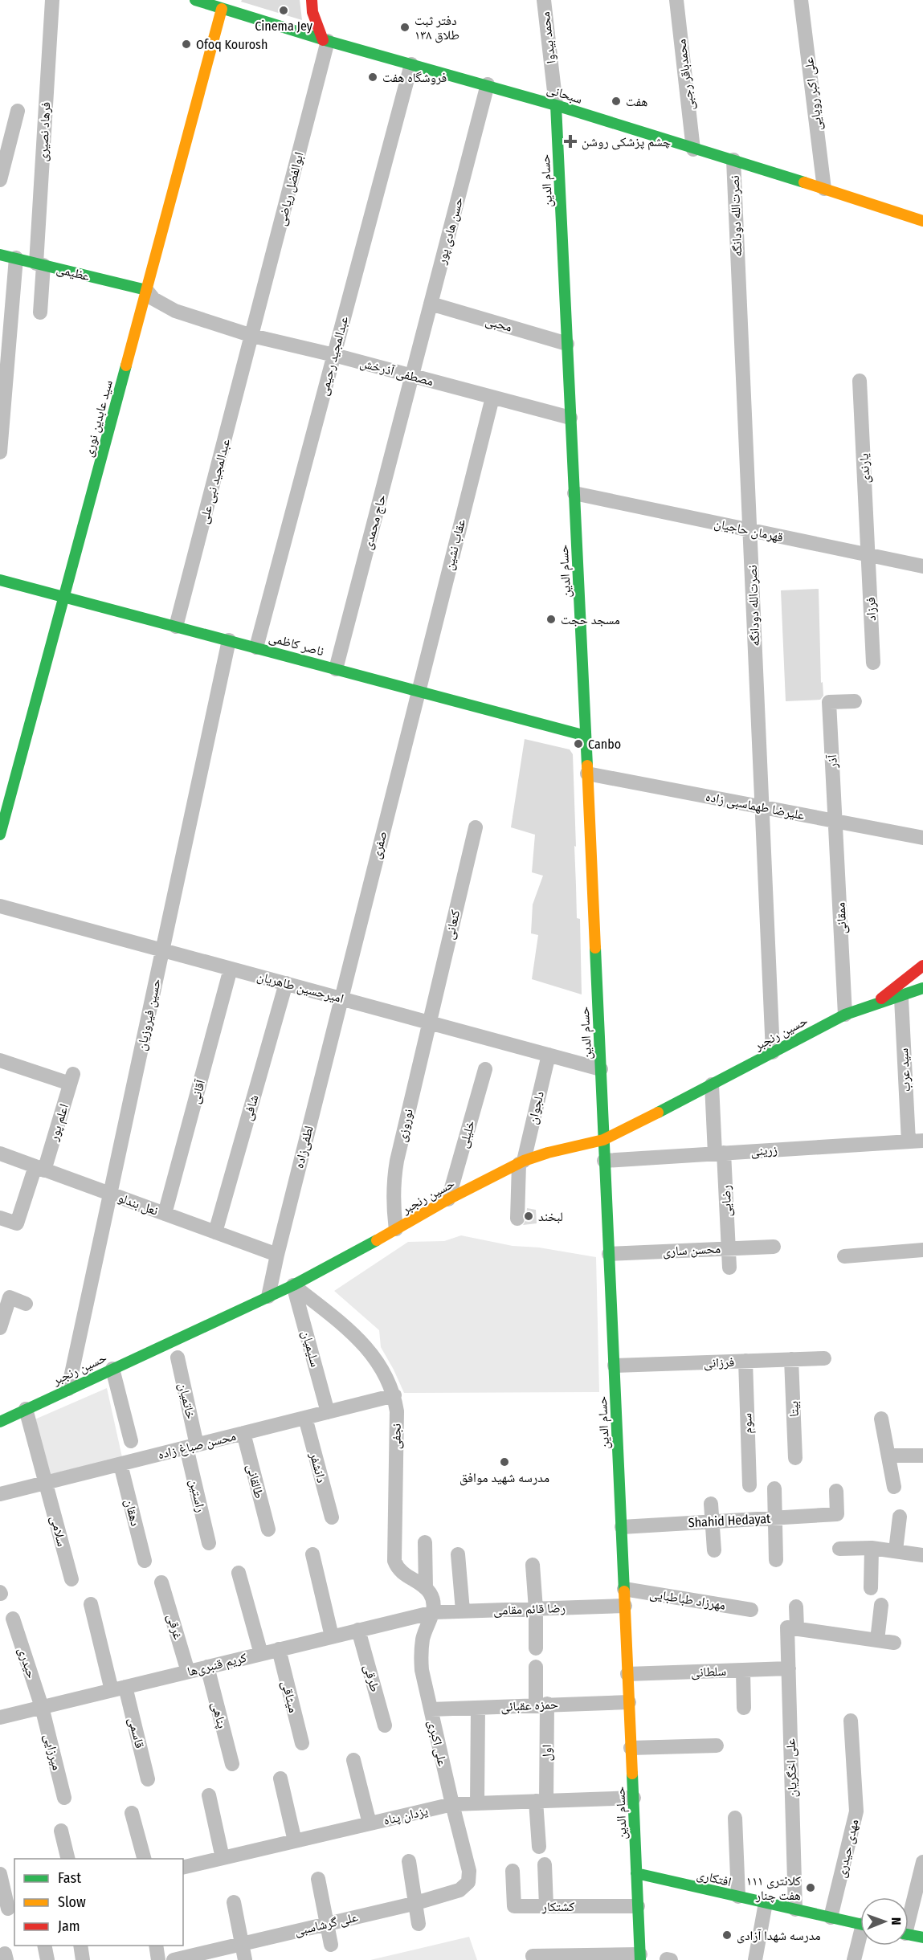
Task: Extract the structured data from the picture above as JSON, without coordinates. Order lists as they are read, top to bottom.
{
  "streets": {
    "main road": [
      "سبحانی",
      "حسام الدین",
      "عظیمی",
      "سید عابدین نوری",
      "ناصر کاظمی",
      "حسین رنجبر",
      "افتکاری"
    ],
    "street": [
      "محمد بیدوا",
      "محمدباقر رجبی",
      "علی اکبر رویایی",
      "فرهاد نصیری",
      "ابوالفضل ریاضی",
      "نصرت‌الله دودانگه",
      "حسن هادی پور",
      "محبی",
      "عبدالمجید رحیمی",
      "مصطفی آذرخش",
      "یارندی",
      "عبدالمجید نبی علی",
      "حاج محمدی",
      "قهرمان حاجیان",
      "عقاب نشین",
      "فرزاد",
      "آذر",
      "علیرضا طهماسبی زاده",
      "صفری",
      "ممقانی",
      "کنعانی",
      "امیرحسین طاهریان",
      "حسین فیروزیان",
      "سید عرب",
      "آقانی",
      "شافی",
      "دلجوان",
      "اعلم پور",
      "نوروزی",
      "خلیلی",
      "لطفی‌زاده",
      "زرینی",
      "رضایی",
      "نعل بندلو",
      "محسن ساری",
      "سلیمیان",
      "فرزانی",
      "خاتمیان",
      "بیتا",
      "سوم",
      "نجفی",
      "محسن صباغ زاده",
      "دانشفر",
      "طالقانی",
      "راستین",
      "دهقان",
      "Shahid Hedayat",
      "سلامی",
      "مهرزاد طباطبایی",
      "رضا قائم مقامی",
      "غرقی",
      "حیدری",
      "کریم قنبری‌ها",
      "سلطانی",
      "طرقی",
      "میثاقی",
      "حمزه عقبائی",
      "پناهی",
      "قاسمی",
      "علی اکبری",
      "میرزایی",
      "اول",
      "علی اخگریان",
      "یزدان پناه",
      "مهدی حیدری",
      "کشتکار",
      "علی گرشاسبی"
    ]
  },
  "crossings": [
    ["محمد بیدوا", "سبحانی"],
    ["محمد بیدوا", "حسام الدین"],
    ["محمدباقر رجبی", "سبحانی"],
    ["سبحانی", "علی اکبر رویایی"],
    ["سبحانی", "حسام الدین"],
    ["سبحانی", "ابوالفضل ریاضی"],
    ["سبحانی", "نصرت‌الله دودانگه"],
    ["سبحانی", "حسن هادی پور"],
    ["سبحانی", "عبدالمجید رحیمی"],
    ["سبحانی", "سید عابدین نوری"],
    ["فرهاد نصیری", "عظیمی"],
    ["حسام الدین", "محبی"],
    ["حسام الدین", "مصطفی آذرخش"],
    ["حسام الدین", "قهرمان حاجیان"],
    ["حسام الدین", "ناصر کاظمی"],
    ["حسام الدین", "علیرضا طهماسبی زاده"],
    ["حسام الدین", "امیرحسین طاهریان"],
    ["حسام الدین", "حسین رنجبر"],
    ["حسام الدین", "زرینی"],
    ["حسام الدین", "محسن ساری"],
    ["حسام الدین", "فرزانی"],
    ["حسام الدین", "Shahid Hedayat"],
    ["حسام الدین", "مهرزاد طباطبایی"],
    ["حسام الدین", "رضا قائم مقامی"],
    ["حسام الدین", "سلطانی"],
    ["حسام الدین", "حمزه عقبائی"],
    ["حسام الدین", "یزدان پناه"],
    ["حسام الدین", "افتکاری"],
    ["حسام الدین", "کشتکار"],
    ["ابوالفضل ریاضی", "مصطفی آذرخش"],
    ["ابوالفضل ریاضی", "عبدالمجید نبی علی"],
    ["نصرت‌الله دودانگه", "قهرمان حاجیان"],
    ["نصرت‌الله دودانگه", "علیرضا طهماسبی زاده"],
    ["نصرت‌الله دودانگه", "حسین رنجبر"],
    ["حسن هادی پور", "محبی"],
    ["حسن هادی پور", "مصطفی آذرخش"],
    ["حسن هادی پور", "حاج محمدی"],
    ["عظیمی", "مصطفی آذرخش"],
    ["عظیمی", "سید عابدین نوری"],
    ["عبدالمجید رحیمی", "مصطفی آذرخش"],
    ["عبدالمجید رحیمی", "ناصر کاظمی"],
    ["مصطفی آذرخش", "سید عابدین نوری"],
    ["مصطفی آذرخش", "عبدالمجید نبی علی"],
    ["مصطفی آذرخش", "حاج محمدی"],
    ["مصطفی آذرخش", "عقاب نشین"],
    ["سید عابدین نوری", "ناصر کاظمی"],
    ["یارندی", "قهرمان حاجیان"],
    ["یارندی", "فرزاد"],
    ["عبدالمجید نبی علی", "ناصر کاظمی"],
    ["حاج محمدی", "ناصر کاظمی"],
    ["قهرمان حاجیان", "فرزاد"],
    ["عقاب نشین", "ناصر کاظمی"],
    ["عقاب نشین", "صفری"],
    ["ناصر کاظمی", "صفری"],
    ["ناصر کاظمی", "حسین فیروزیان"],
    ["آذر", "علیرضا طهماسبی زاده"],
    ["آذر", "ممقانی"],
    ["علیرضا طهماسبی زاده", "ممقانی"],
    ["صفری", "امیرحسین طاهریان"],
    ["صفری", "لطفی‌زاده"],
    ["ممقانی", "حسین رنجبر"],
    ["کنعانی", "امیرحسین طاهریان"],
    ["کنعانی", "نوروزی"],
    ["امیرحسین طاهریان", "حسین فیروزیان"],
    ["امیرحسین طاهریان", "آقانی"],
    ["امیرحسین طاهریان", "شافی"],
    ["امیرحسین طاهریان", "دلجوان"],
    ["امیرحسین طاهریان", "نوروزی"],
    ["امیرحسین طاهریان", "لطفی‌زاده"],
    ["حسین فیروزیان", "حسین رنجبر"],
    ["حسین فیروزیان", "نعل بندلو"],
    ["حسین رنجبر", "سید عرب"],
    ["حسین رنجبر", "دلجوان"],
    ["حسین رنجبر", "نوروزی"],
    ["حسین رنجبر", "خلیلی"],
    ["حسین رنجبر", "لطفی‌زاده"],
    ["حسین رنجبر", "رضایی"],
    ["حسین رنجبر", "سلیمیان"],
    ["حسین رنجبر", "نجفی"],
    ["حسین رنجبر", "سلامی"],
    ["سید عرب", "زرینی"],
    ["آقانی", "نعل بندلو"],
    ["شافی", "نعل بندلو"],
    ["اعلم پور", "نعل بندلو"],
    ["لطفی‌زاده", "نعل بندلو"],
    ["زرینی", "رضایی"],
    ["رضایی", "محسن ساری"],
    ["سلیمیان", "نجفی"],
    ["سلیمیان", "محسن صباغ زاده"],
    ["فرزانی", "بیتا"],
    ["فرزانی", "سوم"],
    ["خاتمیان", "محسن صباغ زاده"],
    ["خاتمیان", "راستین"],
    ["نجفی", "محسن صباغ زاده"],
    ["محسن صباغ زاده", "دانشفر"],
    ["محسن صباغ زاده", "طالقانی"],
    ["محسن صباغ زاده", "راستین"],
    ["محسن صباغ زاده", "دهقان"],
    ["محسن صباغ زاده", "سلامی"],
    ["رضا قائم مقامی", "کریم قنبری‌ها"],
    ["رضا قائم مقامی", "علی اکبری"],
    ["غرقی", "کریم قنبری‌ها"],
    ["حیدری", "کریم قنبری‌ها"],
    ["حیدری", "میرزایی"],
    ["کریم قنبری‌ها", "طرقی"],
    ["کریم قنبری‌ها", "میثاقی"],
    ["کریم قنبری‌ها", "پناهی"],
    ["کریم قنبری‌ها", "قاسمی"],
    ["کریم قنبری‌ها", "علی اکبری"],
    ["کریم قنبری‌ها", "میرزایی"],
    ["سلطانی", "علی اخگریان"],
    ["حمزه عقبائی", "علی اکبری"],
    ["حمزه عقبائی", "اول"],
    ["علی اکبری", "یزدان پناه"],
    ["علی اکبری", "علی گرشاسبی"],
    ["اول", "یزدان پناه"],
    ["علی اخگریان", "افتکاری"],
    ["مهدی حیدری", "افتکاری"]
  ],
  "places": {
    "other": [
      "Cinema Jey",
      "دفتر ثبت طلاق ۱۳۸",
      "Ofoq Kourosh",
      "فروشگاه هفت",
      "هفت",
      "مسجد حجت",
      "Canbo",
      "لبخند",
      "مدرسه شهید موافق",
      "کلانتری ۱۱۱ هفت چنار",
      "مدرسه شهدا آزادی"
    ],
    "health": ["چشم پزشکی روشن"]
  },
  "legend": ["Fast", "Slow", "Jam"],
  "north": "right"
}
